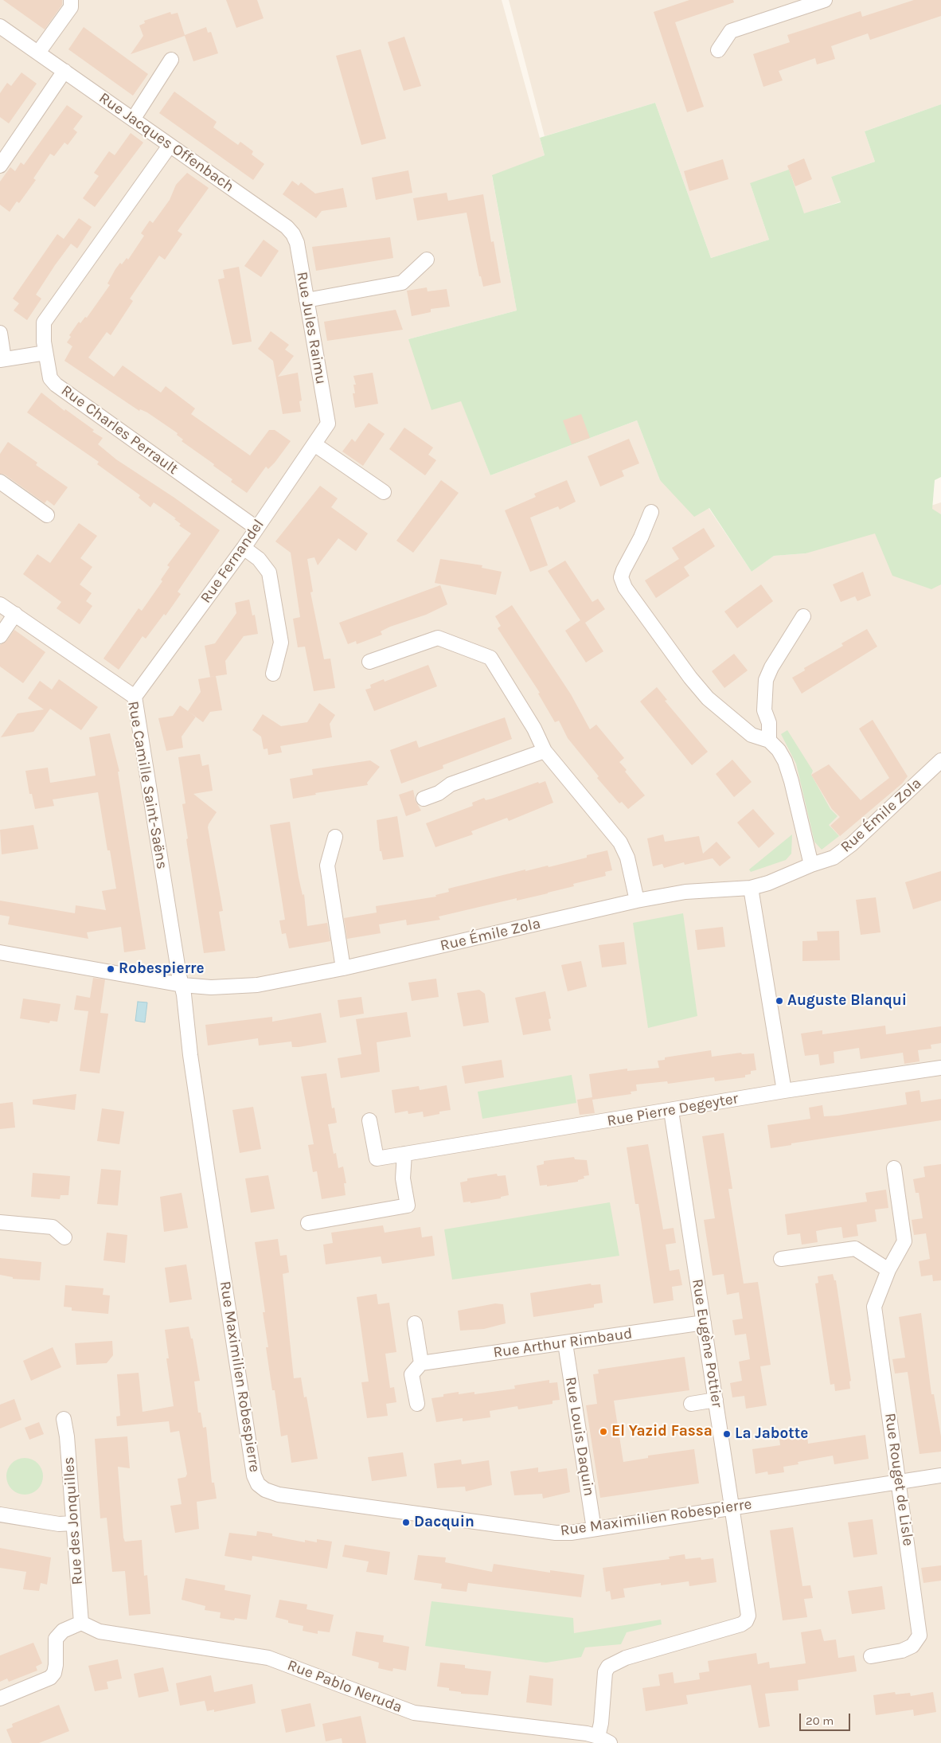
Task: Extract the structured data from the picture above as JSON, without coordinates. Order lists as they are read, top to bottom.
{
  "streets": {
    "street": [
      "Rue Jacques Offenbach",
      "Rue Jules Raimu",
      "Rue Charles Perrault",
      "Rue Fernandel",
      "Rue Camille Saint-Saëns",
      "Rue Émile Zola",
      "Rue Pierre Degeyter",
      "Rue Arthur Rimbaud",
      "Rue Eugène Pottier",
      "Rue Maximilien Robespierre",
      "Rue Louis Daquin",
      "Rue Rouget de Lisle",
      "Rue des Jonquilles",
      "Rue Pablo Neruda"
    ]
  },
  "crossings": [
    ["Rue Jacques Offenbach", "Rue Jules Raimu"],
    ["Rue Jacques Offenbach", "Rue Charles Perrault"],
    ["Rue Jules Raimu", "Rue Fernandel"],
    ["Rue Charles Perrault", "Rue Fernandel"],
    ["Rue Fernandel", "Rue Camille Saint-Saëns"],
    ["Rue Camille Saint-Saëns", "Rue Émile Zola"],
    ["Rue Camille Saint-Saëns", "Rue Maximilien Robespierre"],
    ["Rue Émile Zola", "Rue Maximilien Robespierre"],
    ["Rue Pierre Degeyter", "Rue Eugène Pottier"],
    ["Rue Arthur Rimbaud", "Rue Eugène Pottier"],
    ["Rue Arthur Rimbaud", "Rue Louis Daquin"],
    ["Rue Eugène Pottier", "Rue Maximilien Robespierre"],
    ["Rue Eugène Pottier", "Rue Pablo Neruda"],
    ["Rue Maximilien Robespierre", "Rue Louis Daquin"],
    ["Rue Maximilien Robespierre", "Rue Rouget de Lisle"],
    ["Rue des Jonquilles", "Rue Pablo Neruda"]
  ],
  "places": [
    "Robespierre",
    "Auguste Blanqui",
    "El Yazid Fassa",
    "La Jabotte",
    "Dacquin"
  ],
  "scale_bar": "20 m"
}
